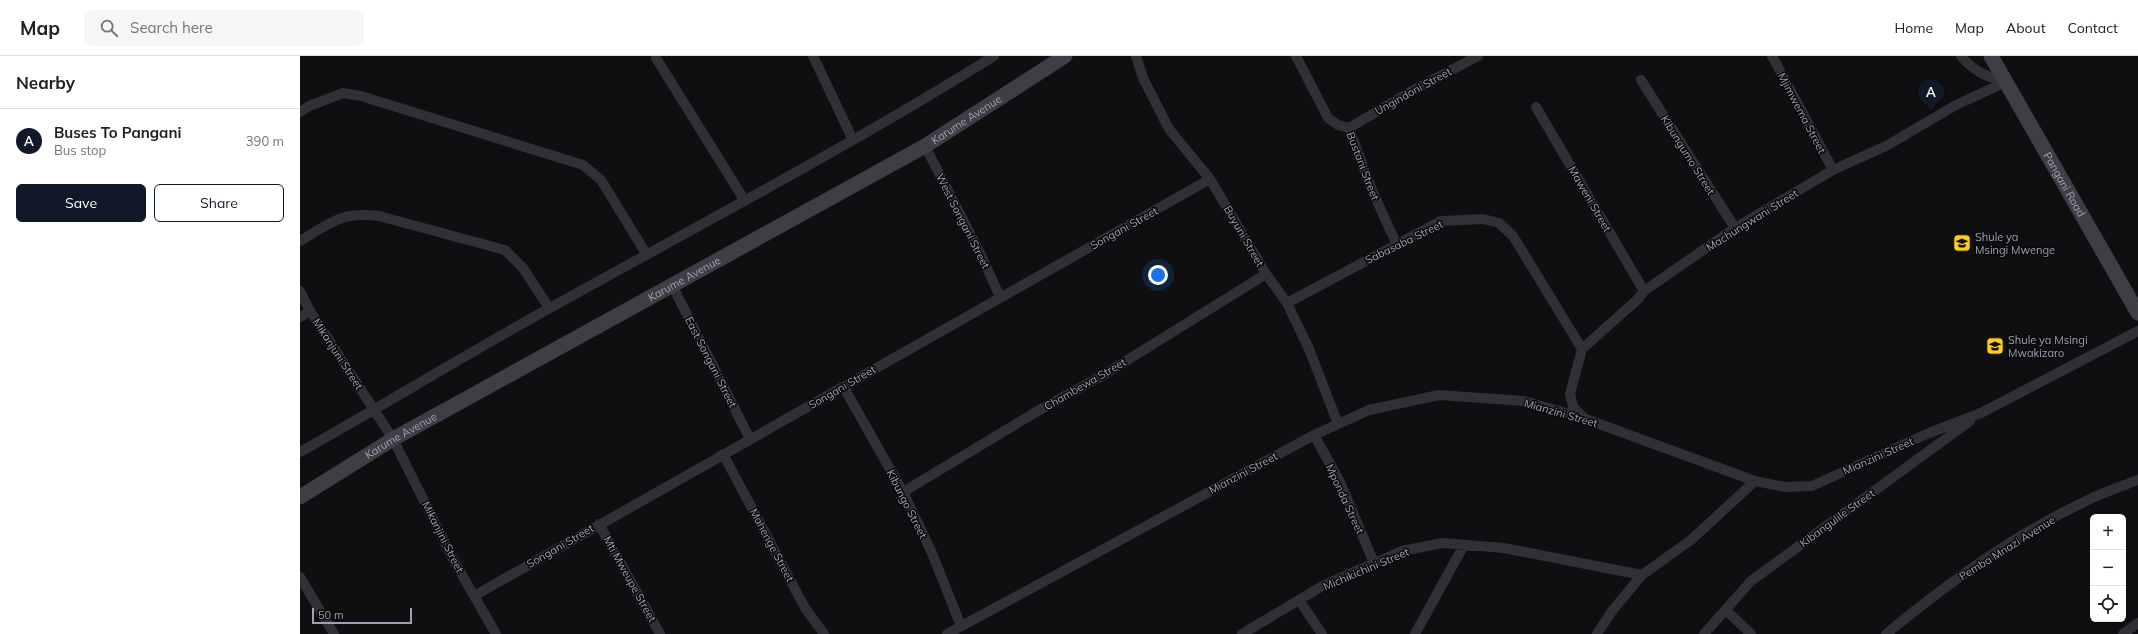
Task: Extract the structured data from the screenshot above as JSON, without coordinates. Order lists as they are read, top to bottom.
{
  "streets": {
    "main road": ["Karume Avenue", "Pangani Road"],
    "street": [
      "Ungindoni Street",
      "Mjimwema Street",
      "Kibungumo Street",
      "Bustani Street",
      "Maweni Street",
      "Machungwani Street",
      "West Songani Street",
      "Songani Street",
      "Buyuni Street",
      "Sabasaba Street",
      "Mikanjuni Street",
      "East Songani Street",
      "Chambewa Street",
      "Mianzini Street",
      "Mponda Street",
      "Kibungo Street",
      "Kibangulile Street",
      "Mikanjini Street",
      "Mahenge Street",
      "Pemba Mnazi Avenue",
      "Michikichini Street",
      "Mti Mweupe Street"
    ]
  },
  "crossings": [
    ["Ungindoni Street", "Bustani Street"],
    ["Mjimwema Street", "Machungwani Street"],
    ["Karume Avenue", "West Songani Street"],
    ["Karume Avenue", "Mikanjuni Street"],
    ["Karume Avenue", "East Songani Street"],
    ["Karume Avenue", "Mikanjini Street"],
    ["Kibungumo Street", "Machungwani Street"],
    ["Bustani Street", "Sabasaba Street"],
    ["Pangani Road", "Machungwani Street"],
    ["Maweni Street", "Machungwani Street"],
    ["Machungwani Street", "Sabasaba Street"],
    ["West Songani Street", "Songani Street"],
    ["Songani Street", "Buyuni Street"],
    ["Songani Street", "East Songani Street"],
    ["Songani Street", "Kibungo Street"],
    ["Songani Street", "Mikanjini Street"],
    ["Songani Street", "Mahenge Street"],
    ["Songani Street", "Mti Mweupe Street"],
    ["Buyuni Street", "Sabasaba Street"],
    ["Buyuni Street", "Chambewa Street"],
    ["Buyuni Street", "Mianzini Street"],
    ["Mikanjuni Street", "Mikanjini Street"],
    ["Chambewa Street", "Kibungo Street"],
    ["Mianzini Street", "Mponda Street"],
    ["Mianzini Street", "Kibungo Street"],
    ["Mianzini Street", "Kibangulile Street"],
    ["Mponda Street", "Michikichini Street"]
  ],
  "places": {
    "school or university": ["Shule ya Msingi Mwenge", "Shule ya Msingi Mwakizaro"]
  },
  "scale_bar": "50 m",
  "page": {
    "header": "Map",
    "search": "Search here",
    "nav": [
      "Home",
      "Map",
      "About",
      "Contact"
    ],
    "heading": "Nearby",
    "pins": "A",
    "list": [
      {
        "mark": "A",
        "name": "Buses To Pangani",
        "note": "Bus stop",
        "value": "390 m"
      }
    ],
    "buttons": ["Save", "Share"],
    "map_buttons": ["+", "−"],
    "scale": "50 m"
  }
}
